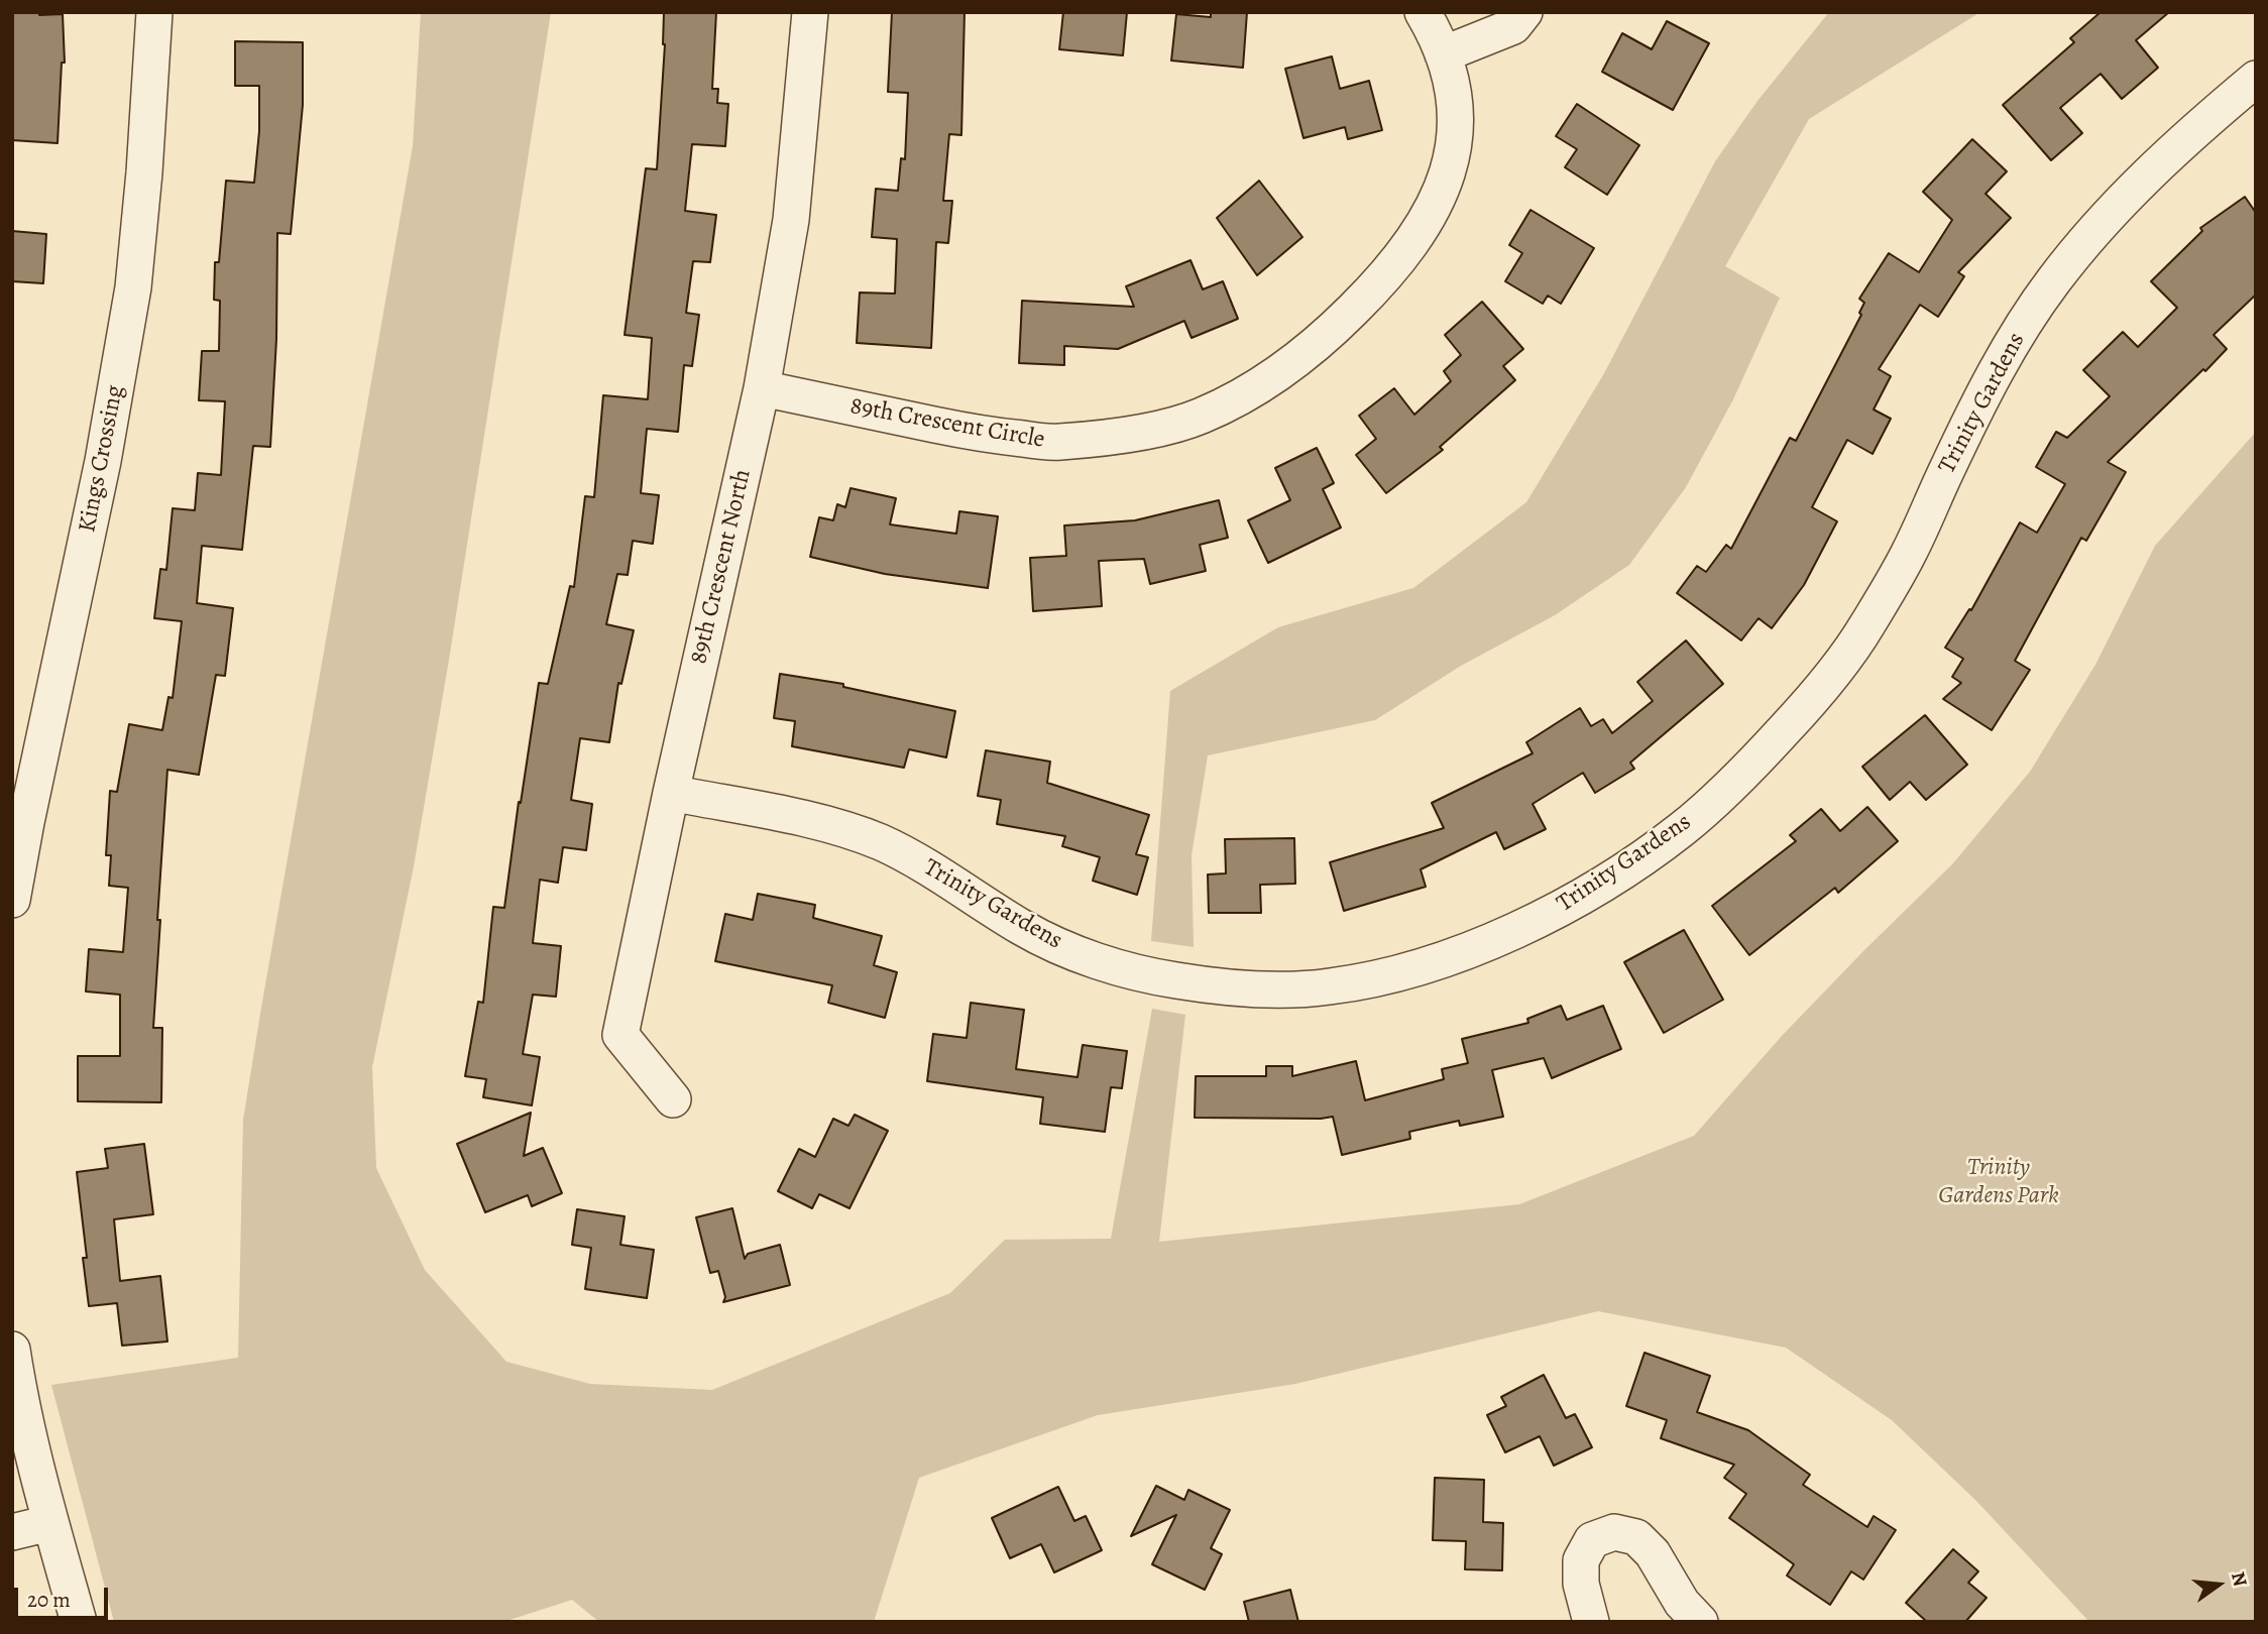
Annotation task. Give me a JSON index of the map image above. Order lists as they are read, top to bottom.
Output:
{
  "streets": {
    "street": [
      "Trinity Gardens",
      "89th Crescent Circle",
      "Kings Crossing",
      "89th Crescent North"
    ]
  },
  "crossings": [
    ["Trinity Gardens", "89th Crescent North"],
    ["89th Crescent Circle", "89th Crescent North"]
  ],
  "parks": ["Trinity Gardens Park"],
  "scale_bar": "20 m",
  "north": "right"
}
